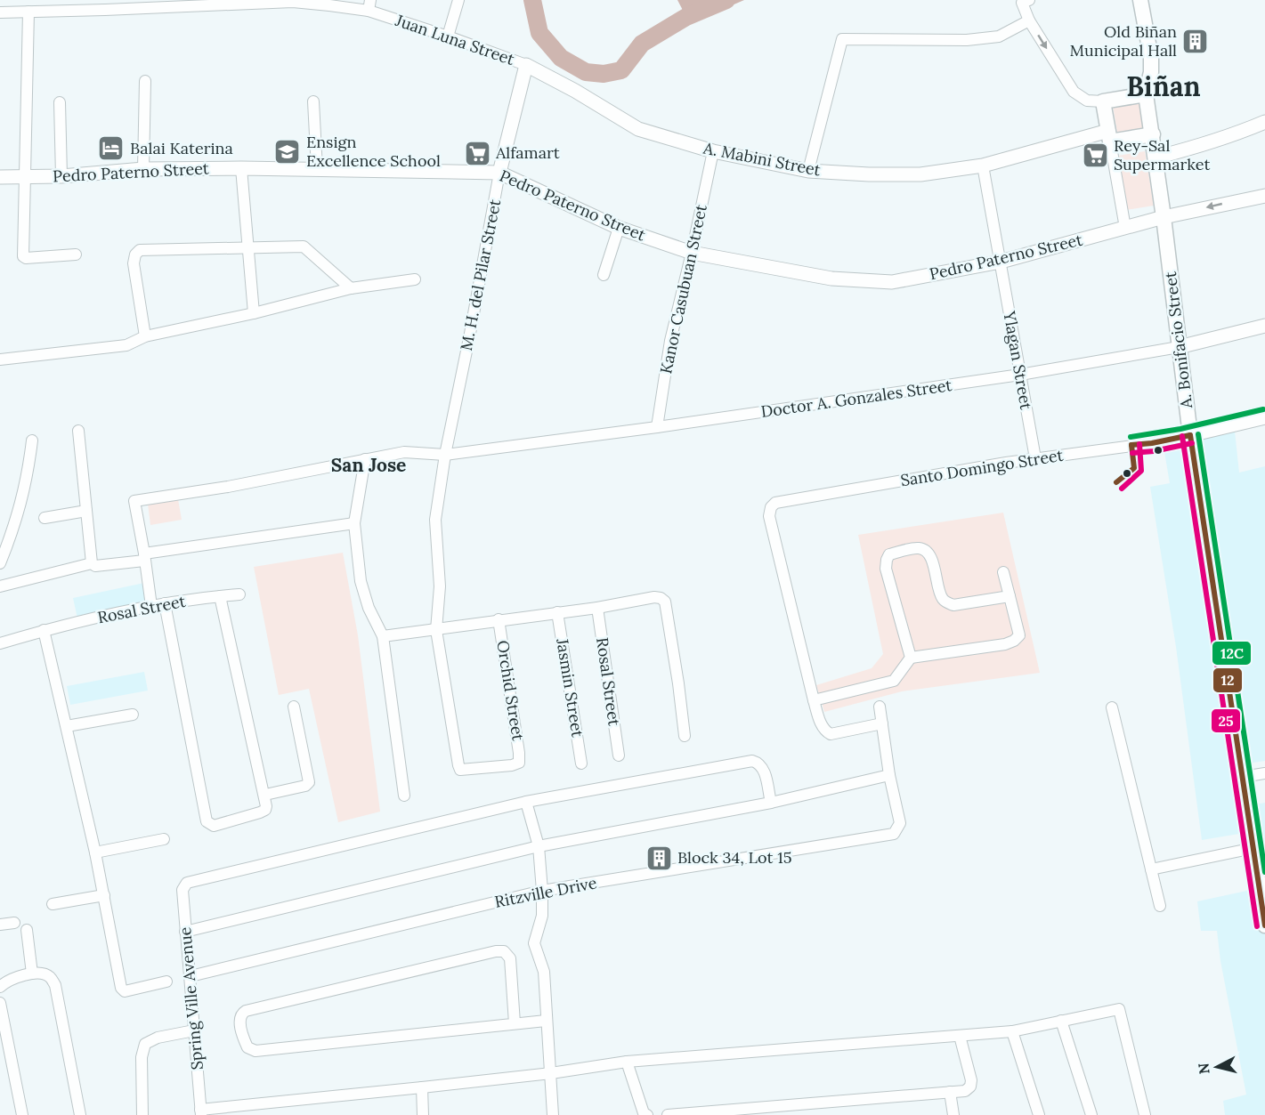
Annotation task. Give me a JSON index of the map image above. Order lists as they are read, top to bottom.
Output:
{
  "streets": {
    "main road": ["A. Bonifacio Street"],
    "street": [
      "Juan Luna Street",
      "A. Mabini Street",
      "Pedro Paterno Street",
      "M. H. del Pilar Street",
      "Kanor Casubuan Street",
      "Ylagan Street",
      "Doctor A. Gonzales Street",
      "Santo Domingo Street",
      "Rosal Street",
      "Jasmin Street",
      "Orchid Street",
      "Ritzville Drive",
      "Spring Ville Avenue"
    ]
  },
  "crossings": [
    ["Juan Luna Street", "A. Mabini Street"],
    ["Juan Luna Street", "M. H. del Pilar Street"],
    ["A. Mabini Street", "M. H. del Pilar Street"],
    ["A. Mabini Street", "Kanor Casubuan Street"],
    ["A. Mabini Street", "Ylagan Street"],
    ["Pedro Paterno Street", "M. H. del Pilar Street"],
    ["Pedro Paterno Street", "Kanor Casubuan Street"],
    ["Pedro Paterno Street", "A. Bonifacio Street"],
    ["Pedro Paterno Street", "Ylagan Street"],
    ["M. H. del Pilar Street", "Doctor A. Gonzales Street"],
    ["M. H. del Pilar Street", "Orchid Street"],
    ["Kanor Casubuan Street", "Doctor A. Gonzales Street"],
    ["A. Bonifacio Street", "Doctor A. Gonzales Street"],
    ["A. Bonifacio Street", "Santo Domingo Street"],
    ["Ylagan Street", "Doctor A. Gonzales Street"],
    ["Ylagan Street", "Santo Domingo Street"],
    ["Ritzville Drive", "Spring Ville Avenue"]
  ],
  "districts": ["Biñan", "San Jose"],
  "places": {
    "building": ["Old Biñan Municipal Hall", "Block 34, Lot 15"],
    "hotel": ["Balai Katerina"],
    "school or university": ["Ensign Excellence School"],
    "supermarket": ["Alfamart", "Rey-Sal Supermarket"]
  },
  "lines": ["transit line 12C", "transit line 12", "transit line 25"],
  "north": "left"
}
